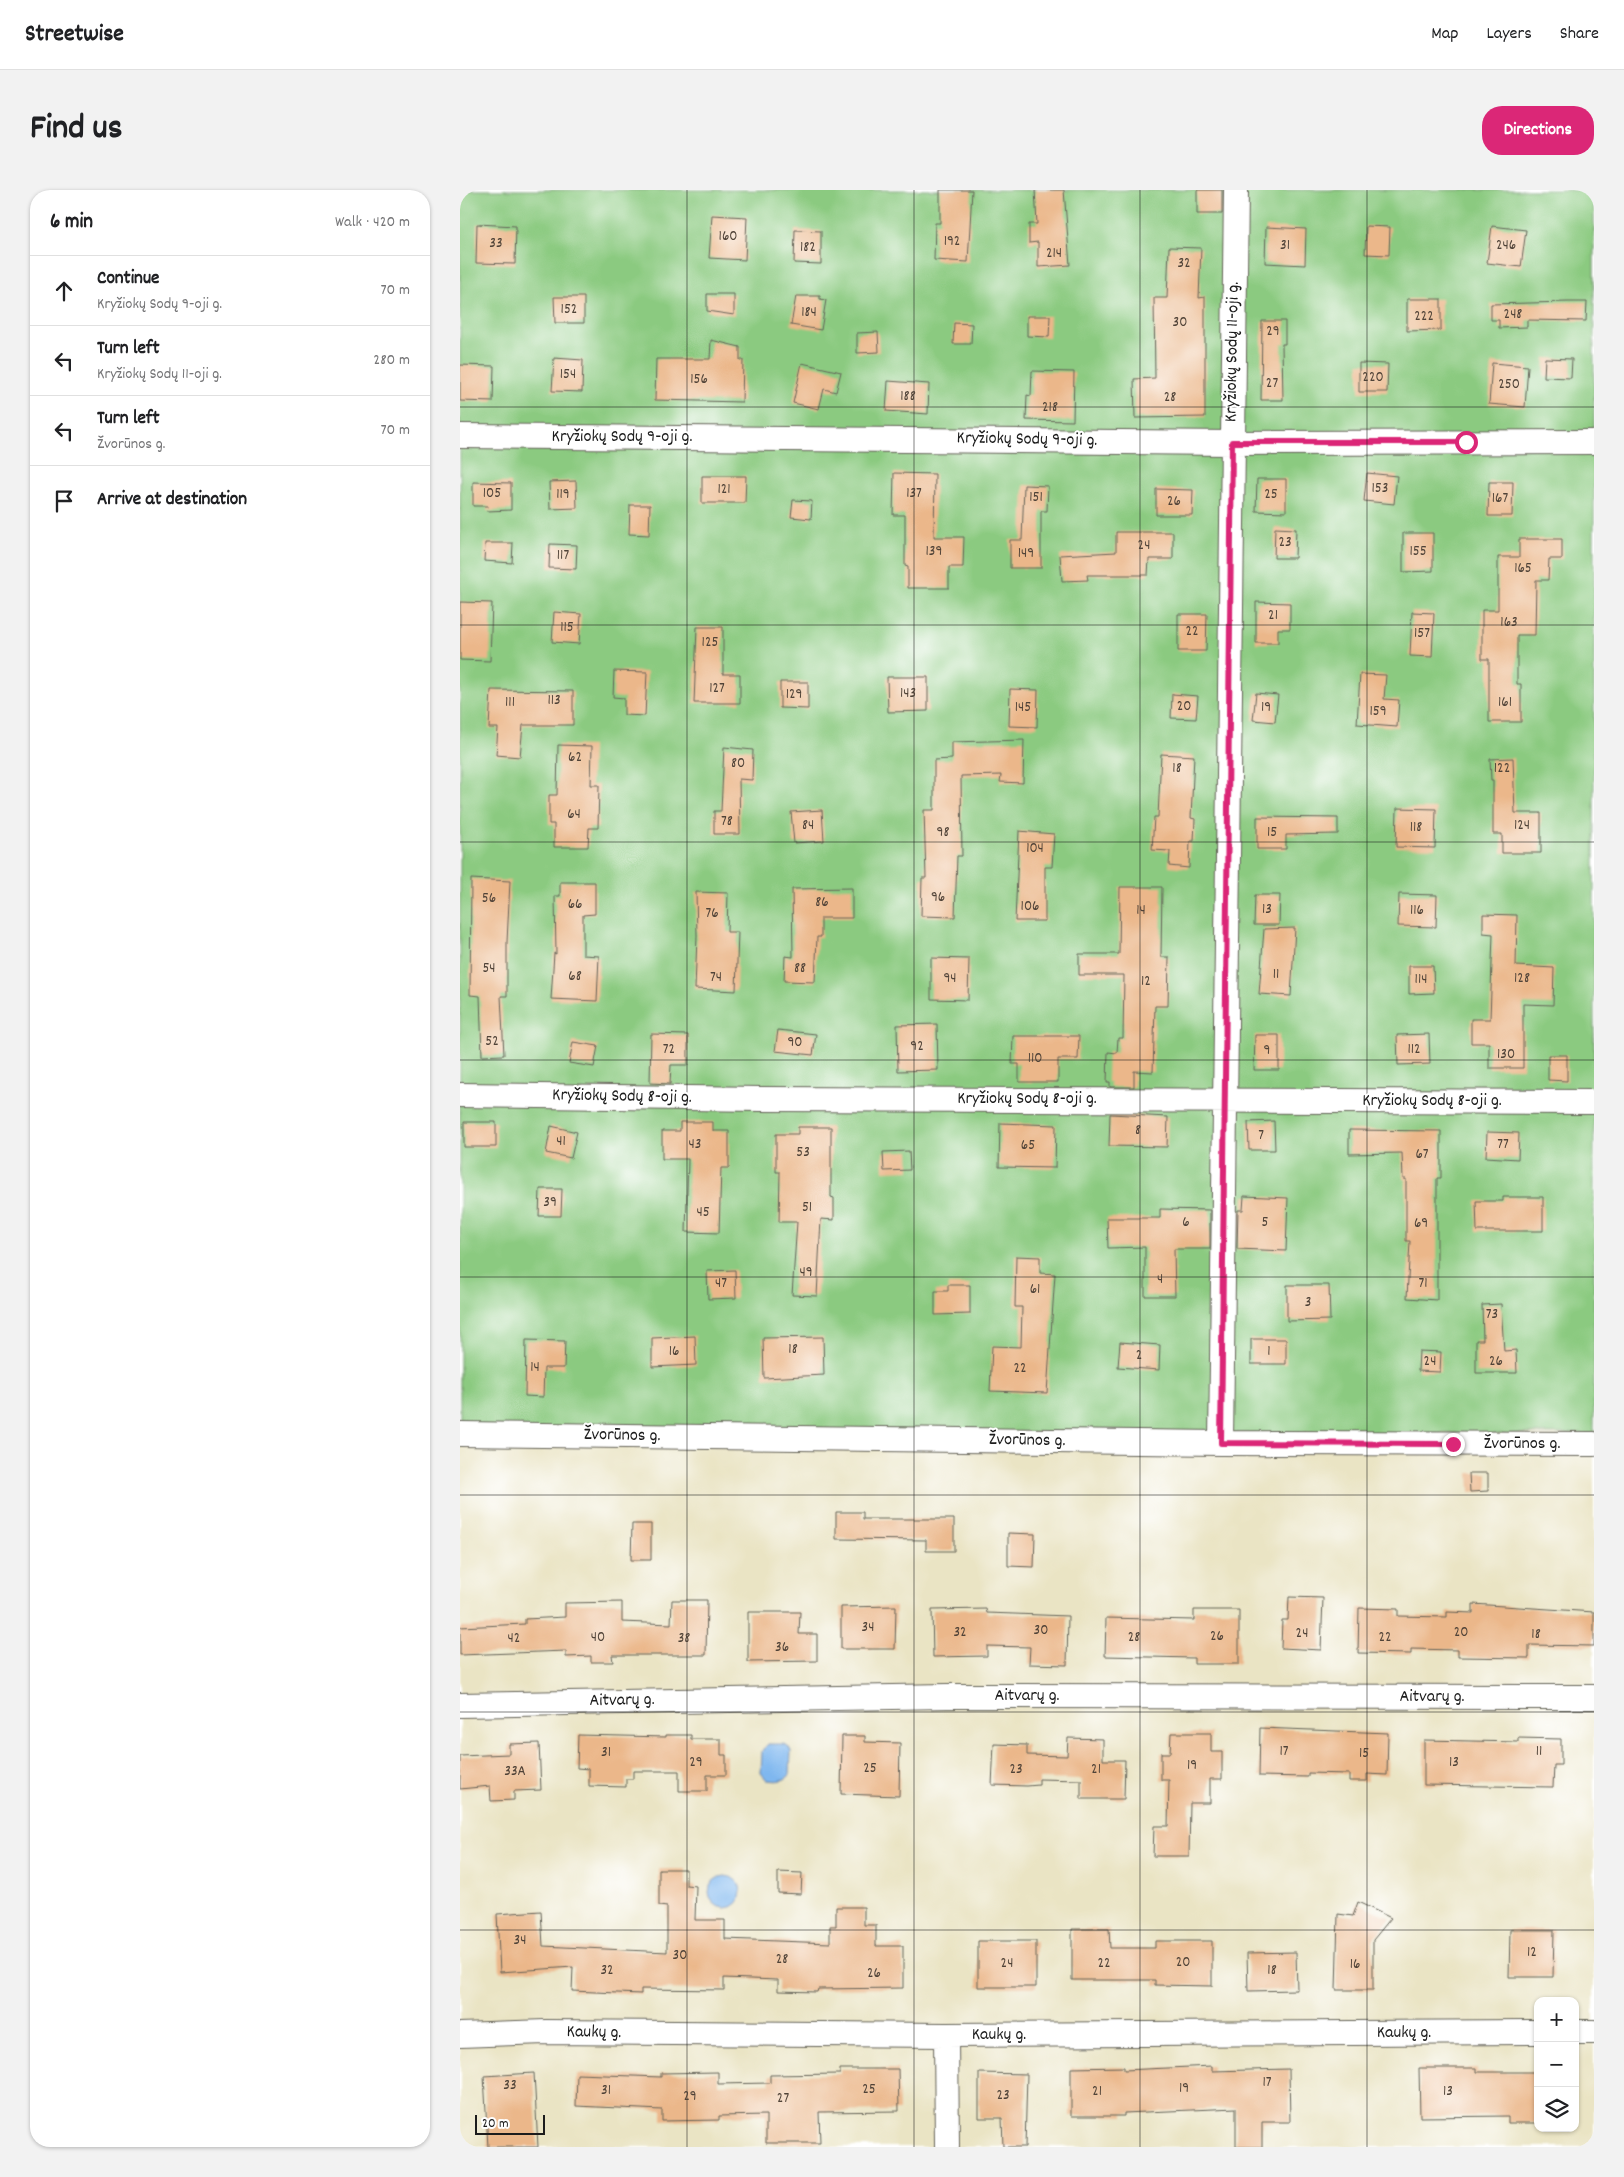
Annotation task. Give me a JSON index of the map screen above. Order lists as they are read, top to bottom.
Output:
{
  "streets": {
    "street": [
      "Kryžiokų Sodų 11-oji g.",
      "Kryžiokų Sodų 9-oji g.",
      "Kryžiokų Sodų 8-oji g.",
      "Žvorūnos g.",
      "Aitvarų g.",
      "Kaukų g."
    ]
  },
  "crossings": [
    ["Kryžiokų Sodų 11-oji g.", "Kryžiokų Sodų 9-oji g."],
    ["Kryžiokų Sodų 11-oji g.", "Kryžiokų Sodų 8-oji g."],
    ["Kryžiokų Sodų 11-oji g.", "Žvorūnos g."]
  ],
  "house_numbers": [
    "160",
    "192",
    "33",
    "31",
    "246",
    "182",
    "214",
    "32",
    "152",
    "184",
    "248",
    "222",
    "30",
    "29",
    "154",
    "220",
    "156",
    "27",
    "250",
    "188",
    "28",
    "218",
    "153",
    "121",
    "105",
    "137",
    "119",
    "25",
    "151",
    "167",
    "26",
    "23",
    "24",
    "139",
    "155",
    "149",
    "117",
    "165",
    "21",
    "163",
    "115",
    "22",
    "157",
    "125",
    "127",
    "143",
    "129",
    "113",
    "111",
    "161",
    "20",
    "145",
    "19",
    "159",
    "62",
    "80",
    "18",
    "122",
    "64",
    "78",
    "84",
    "124",
    "118",
    "98",
    "15",
    "104",
    "96",
    "56",
    "86",
    "66",
    "106",
    "13",
    "14",
    "116",
    "76",
    "54",
    "88",
    "11",
    "68",
    "74",
    "94",
    "128",
    "114",
    "12",
    "52",
    "90",
    "92",
    "72",
    "112",
    "9",
    "130",
    "110",
    "8",
    "7",
    "41",
    "43",
    "77",
    "65",
    "53",
    "67",
    "39",
    "51",
    "45",
    "6",
    "5",
    "69",
    "49",
    "4",
    "47",
    "71",
    "61",
    "3",
    "73",
    "18",
    "16",
    "1",
    "2",
    "24",
    "26",
    "14",
    "22",
    "34",
    "30",
    "32",
    "20",
    "24",
    "18",
    "26",
    "40",
    "28",
    "22",
    "42",
    "38",
    "36",
    "17",
    "11",
    "31",
    "15",
    "29",
    "13",
    "19",
    "25",
    "23",
    "21",
    "33A",
    "34",
    "12",
    "30",
    "28",
    "20",
    "24",
    "22",
    "16",
    "32",
    "18",
    "26",
    "17",
    "33",
    "19",
    "25",
    "31",
    "21",
    "13",
    "23",
    "29",
    "27"
  ],
  "scale_bar": "20 m",
  "page": {
    "header": "Streetwise",
    "nav": ["Map", "Layers", "Share"],
    "title": "Find us",
    "buttons": "Directions",
    "heading": ["6 min", "Walk · 420 m"],
    "list": [
      ["Continue", "Kryžiokų Sodų 9-oji g.", "70 m"],
      ["Turn left", "Kryžiokų Sodų 11-oji g.", "280 m"],
      ["Turn left", "Žvorūnos g.", "70 m"],
      "Arrive at destination"
    ],
    "map_buttons": ["+", "−"],
    "scale": "20 m"
  }
}
